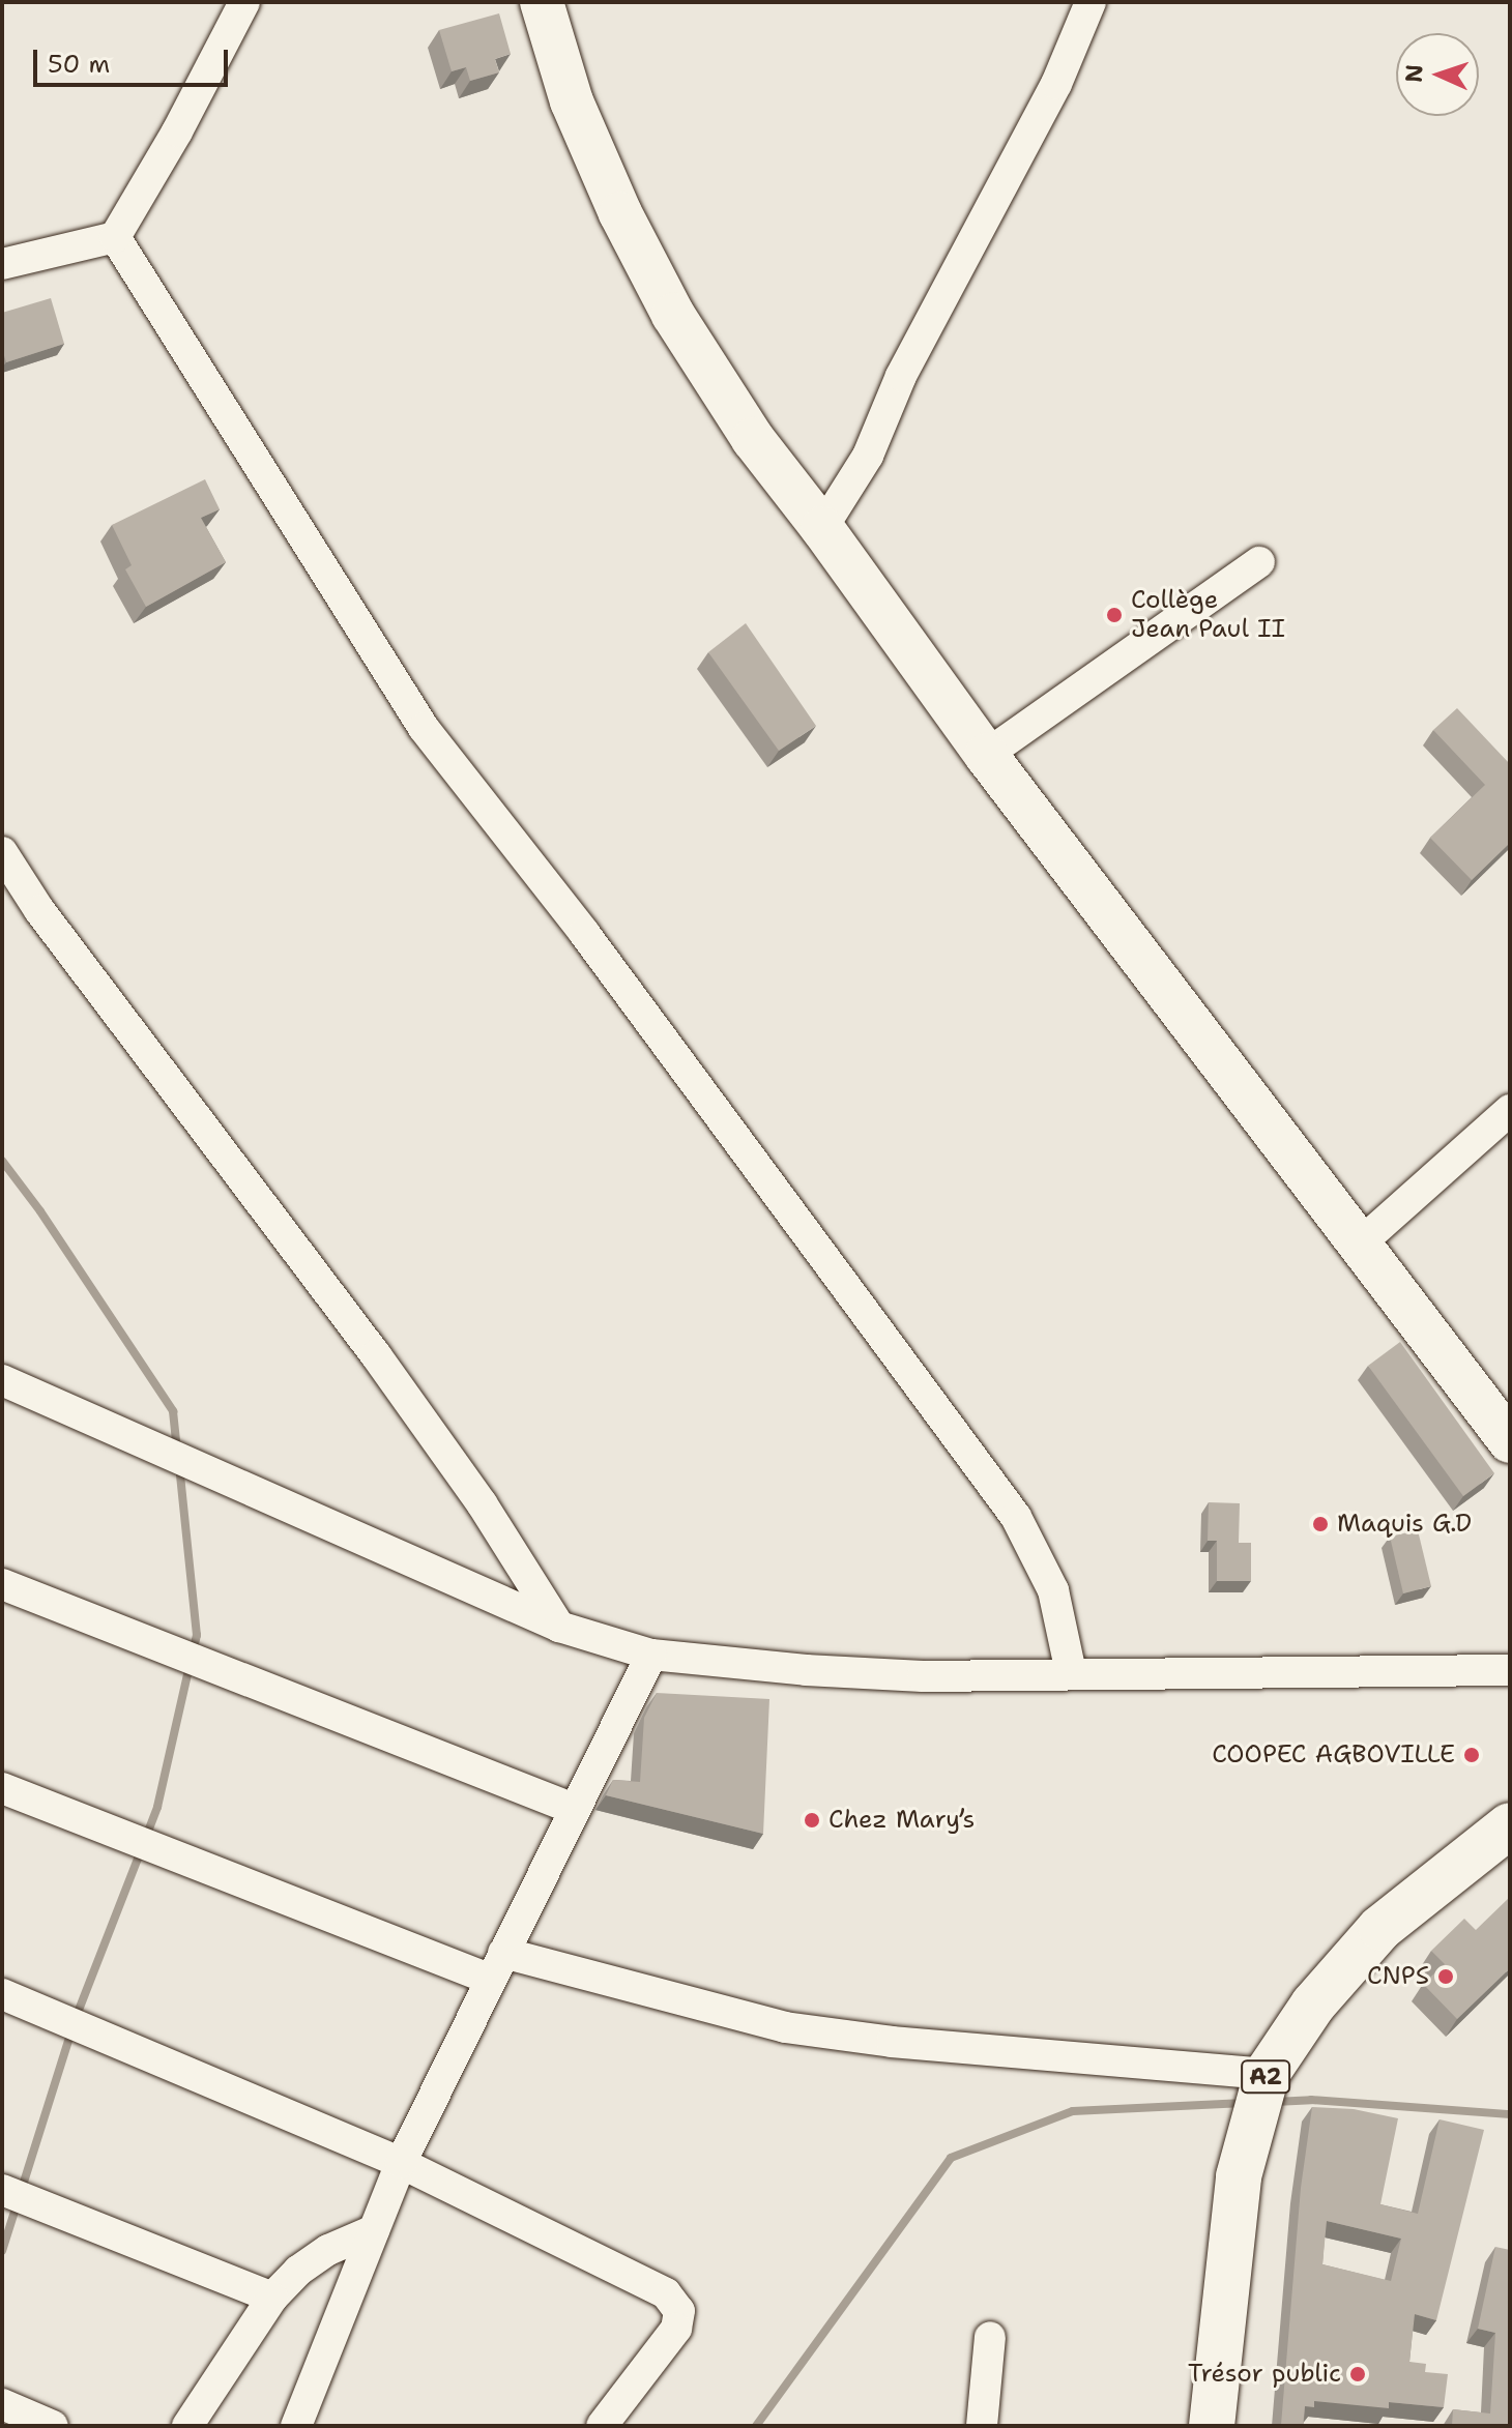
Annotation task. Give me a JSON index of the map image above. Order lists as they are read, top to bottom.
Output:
{
  "streets": {
    "main road": ["A2"]
  },
  "places": [
    "Collège Jean Paul II",
    "Maquis G.D",
    "COOPEC AGBOVILLE",
    "Chez Mary’s",
    "CNPS",
    "Trésor public"
  ],
  "scale_bar": "50 m",
  "north": "left"
}
